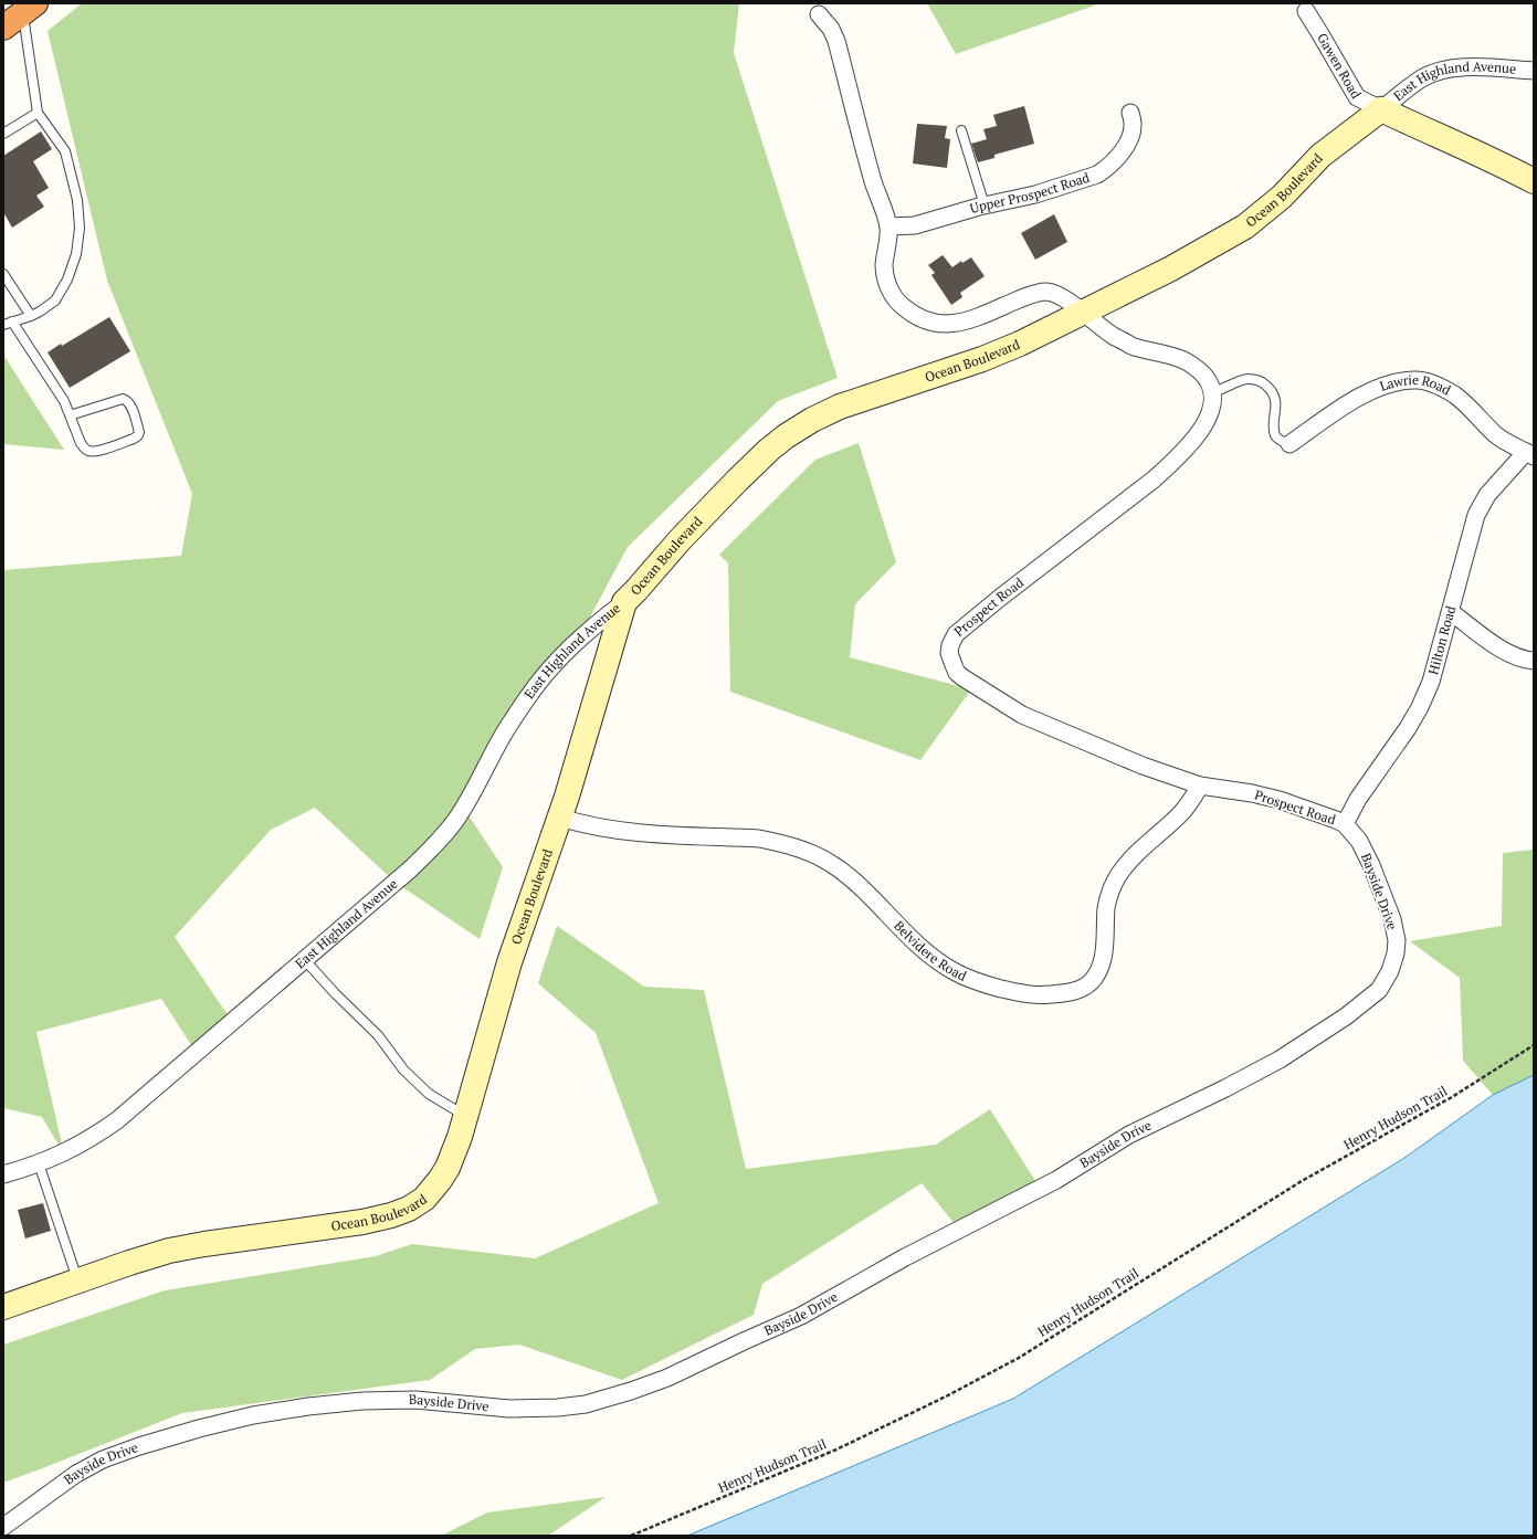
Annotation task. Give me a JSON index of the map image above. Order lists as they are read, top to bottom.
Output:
{
  "streets": {
    "street": [
      "Gawen Road",
      "East Highland Avenue",
      "Ocean Boulevard",
      "Upper Prospect Road",
      "Lawrie Road",
      "Prospect Road",
      "Hilton Road",
      "Bayside Drive",
      "Belvidere Road"
    ],
    "path": ["Henry Hudson Trail"]
  },
  "crossings": [
    ["Gawen Road", "East Highland Avenue"],
    ["Gawen Road", "Ocean Boulevard"],
    ["East Highland Avenue", "Ocean Boulevard"],
    ["Ocean Boulevard", "Belvidere Road"],
    ["Lawrie Road", "Hilton Road"],
    ["Prospect Road", "Hilton Road"],
    ["Prospect Road", "Bayside Drive"],
    ["Prospect Road", "Belvidere Road"],
    ["Hilton Road", "Bayside Drive"]
  ]
}
